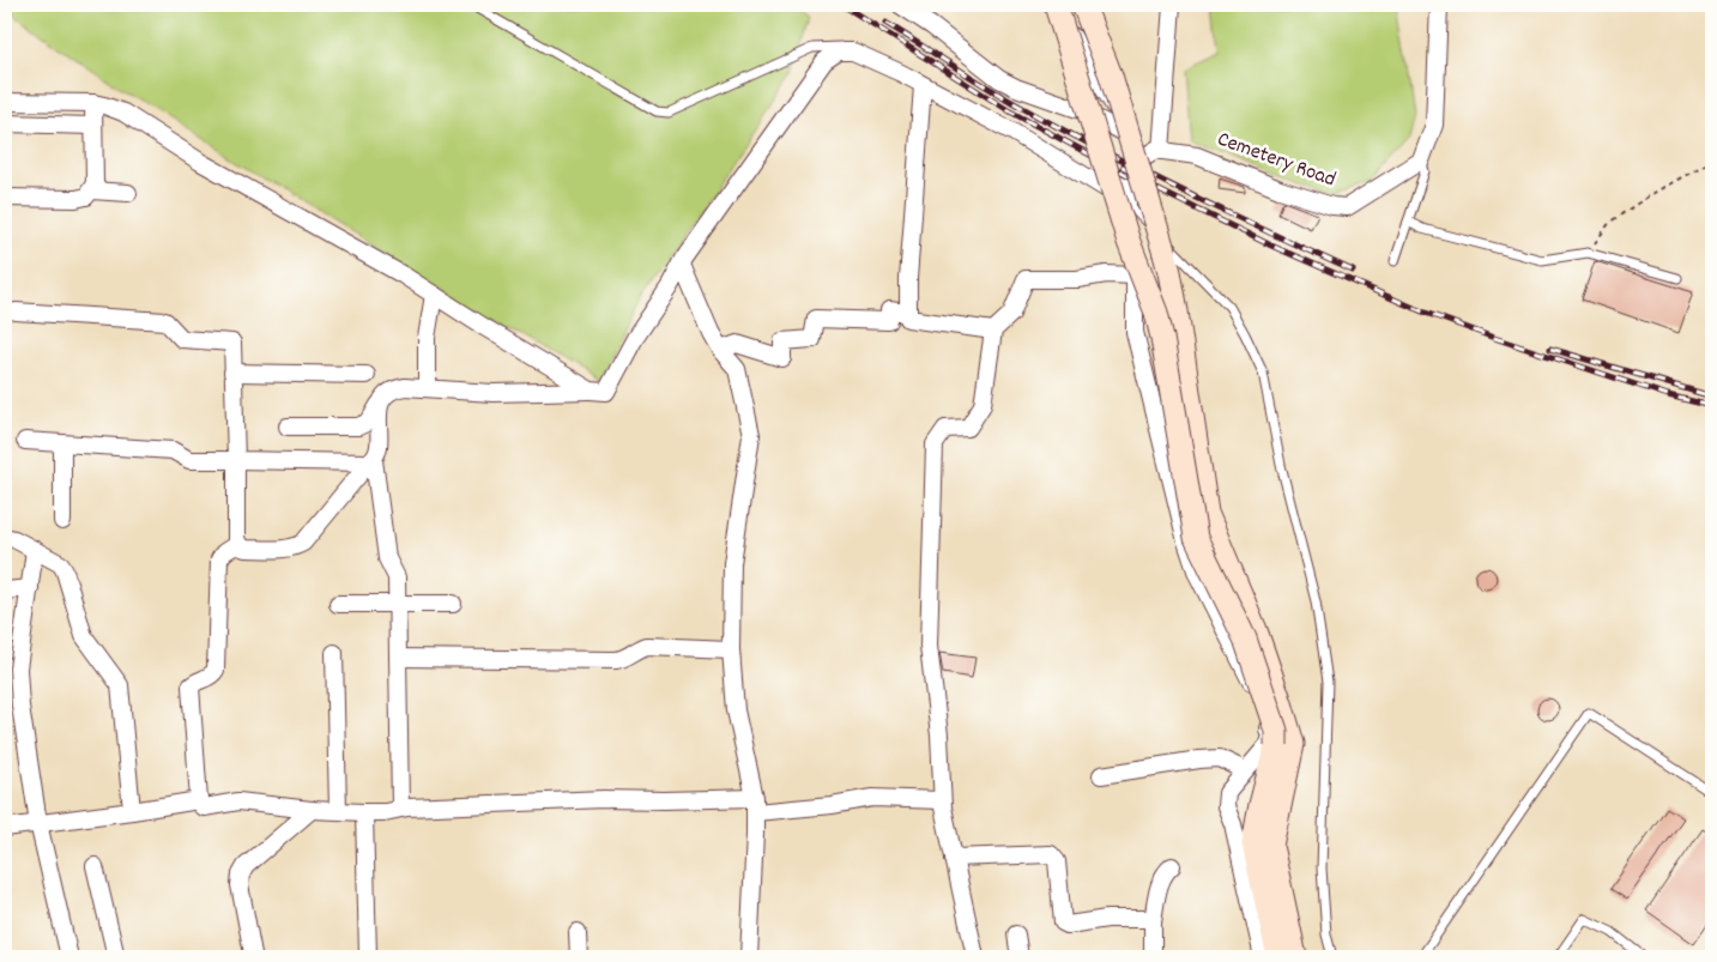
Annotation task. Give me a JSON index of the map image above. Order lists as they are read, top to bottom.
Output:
{
  "streets": {
    "street": ["Cemetery Road"]
  }
}
